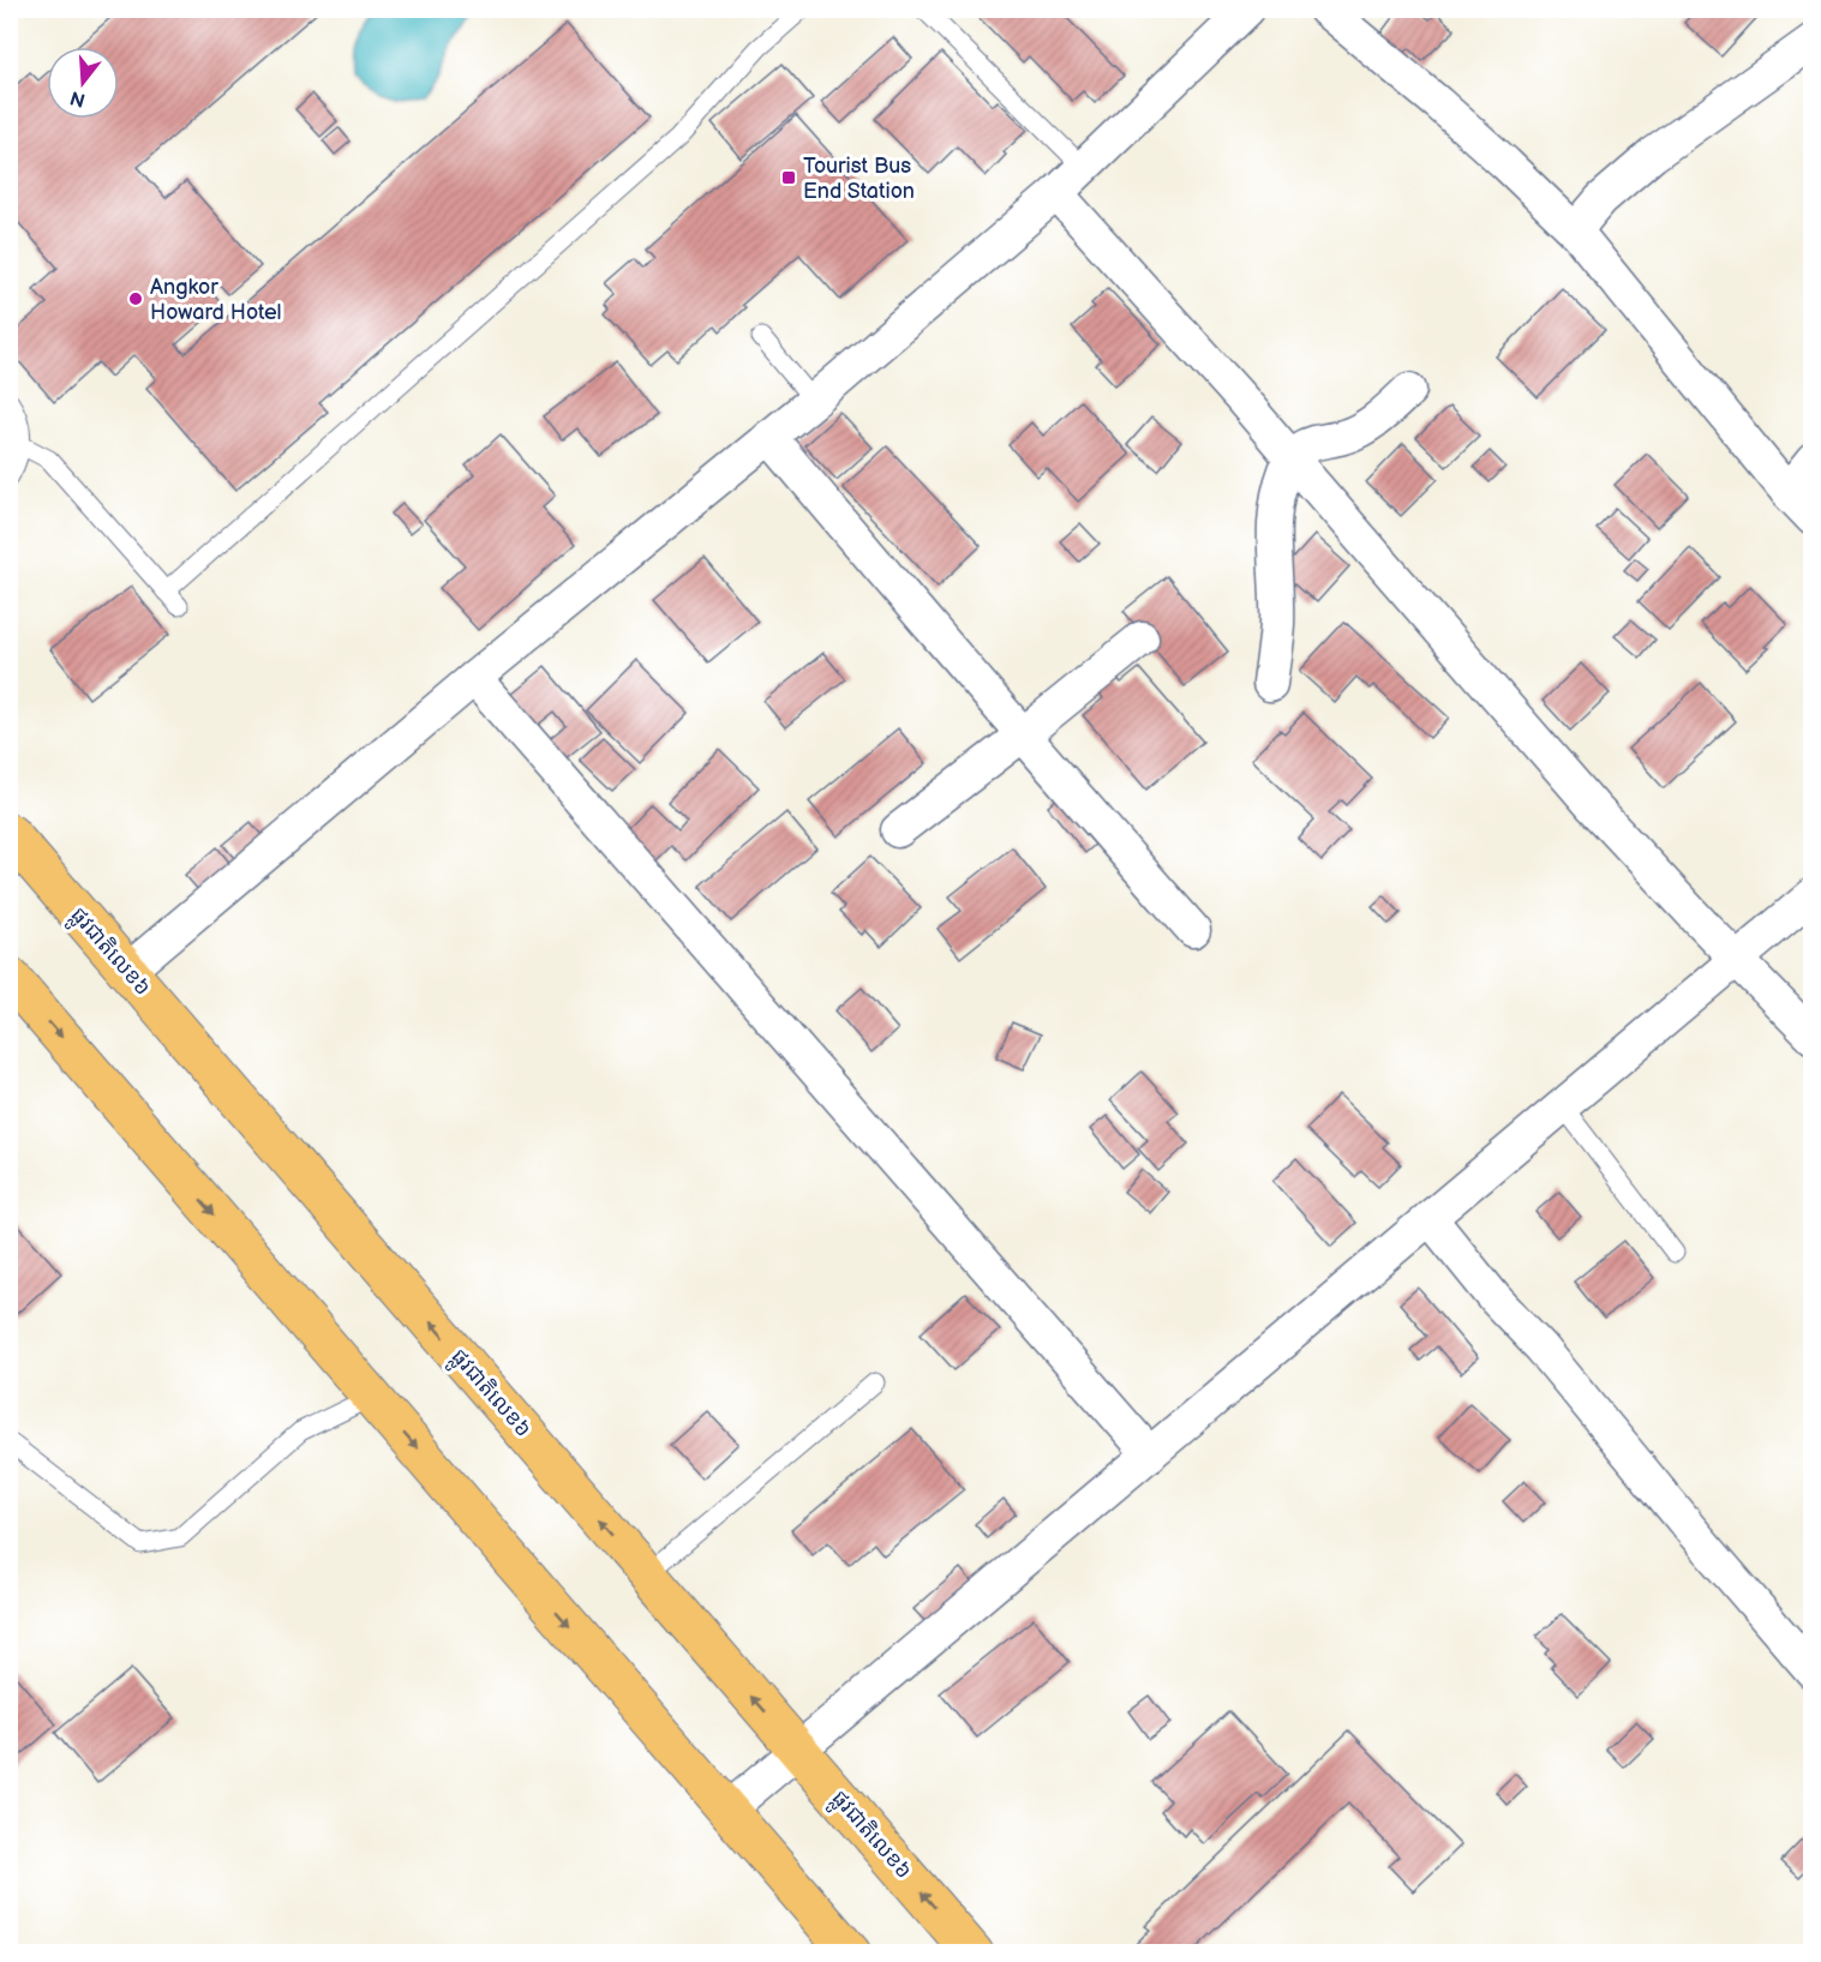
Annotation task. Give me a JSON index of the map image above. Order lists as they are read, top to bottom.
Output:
{
  "streets": {
    "highway": ["ផ្លូវជាតិលេខ៦"]
  },
  "places": {
    "transit": ["Tourist Bus End Station"],
    "other": ["Angkor Howard Hotel"]
  },
  "north": "bottom"
}
